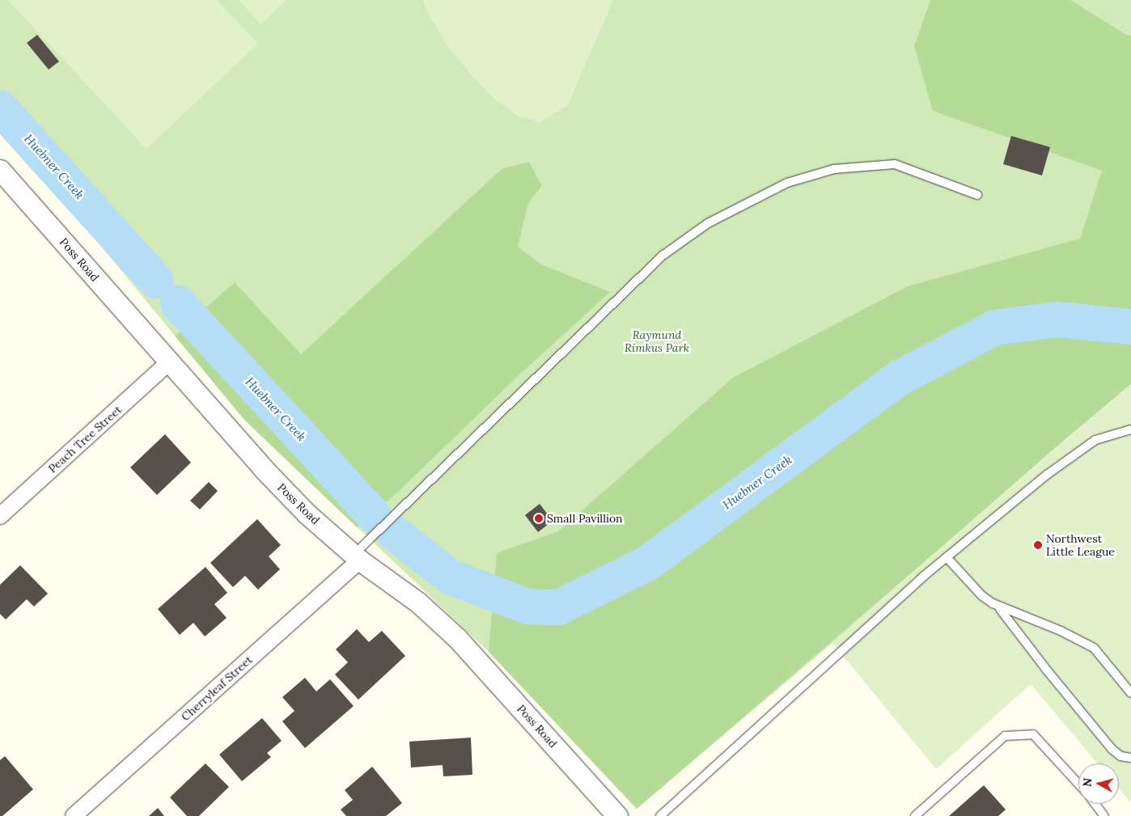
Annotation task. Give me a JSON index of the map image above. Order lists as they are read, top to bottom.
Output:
{
  "streets": {
    "street": ["Poss Road", "Peach Tree Street", "Cherryleaf Street"]
  },
  "crossings": [
    ["Poss Road", "Peach Tree Street"],
    ["Poss Road", "Cherryleaf Street"]
  ],
  "water": ["Huebner Creek"],
  "parks": ["Raymund Rimkus Park"],
  "places": ["Small Pavillion", "Northwest Little League"],
  "north": "left"
}
